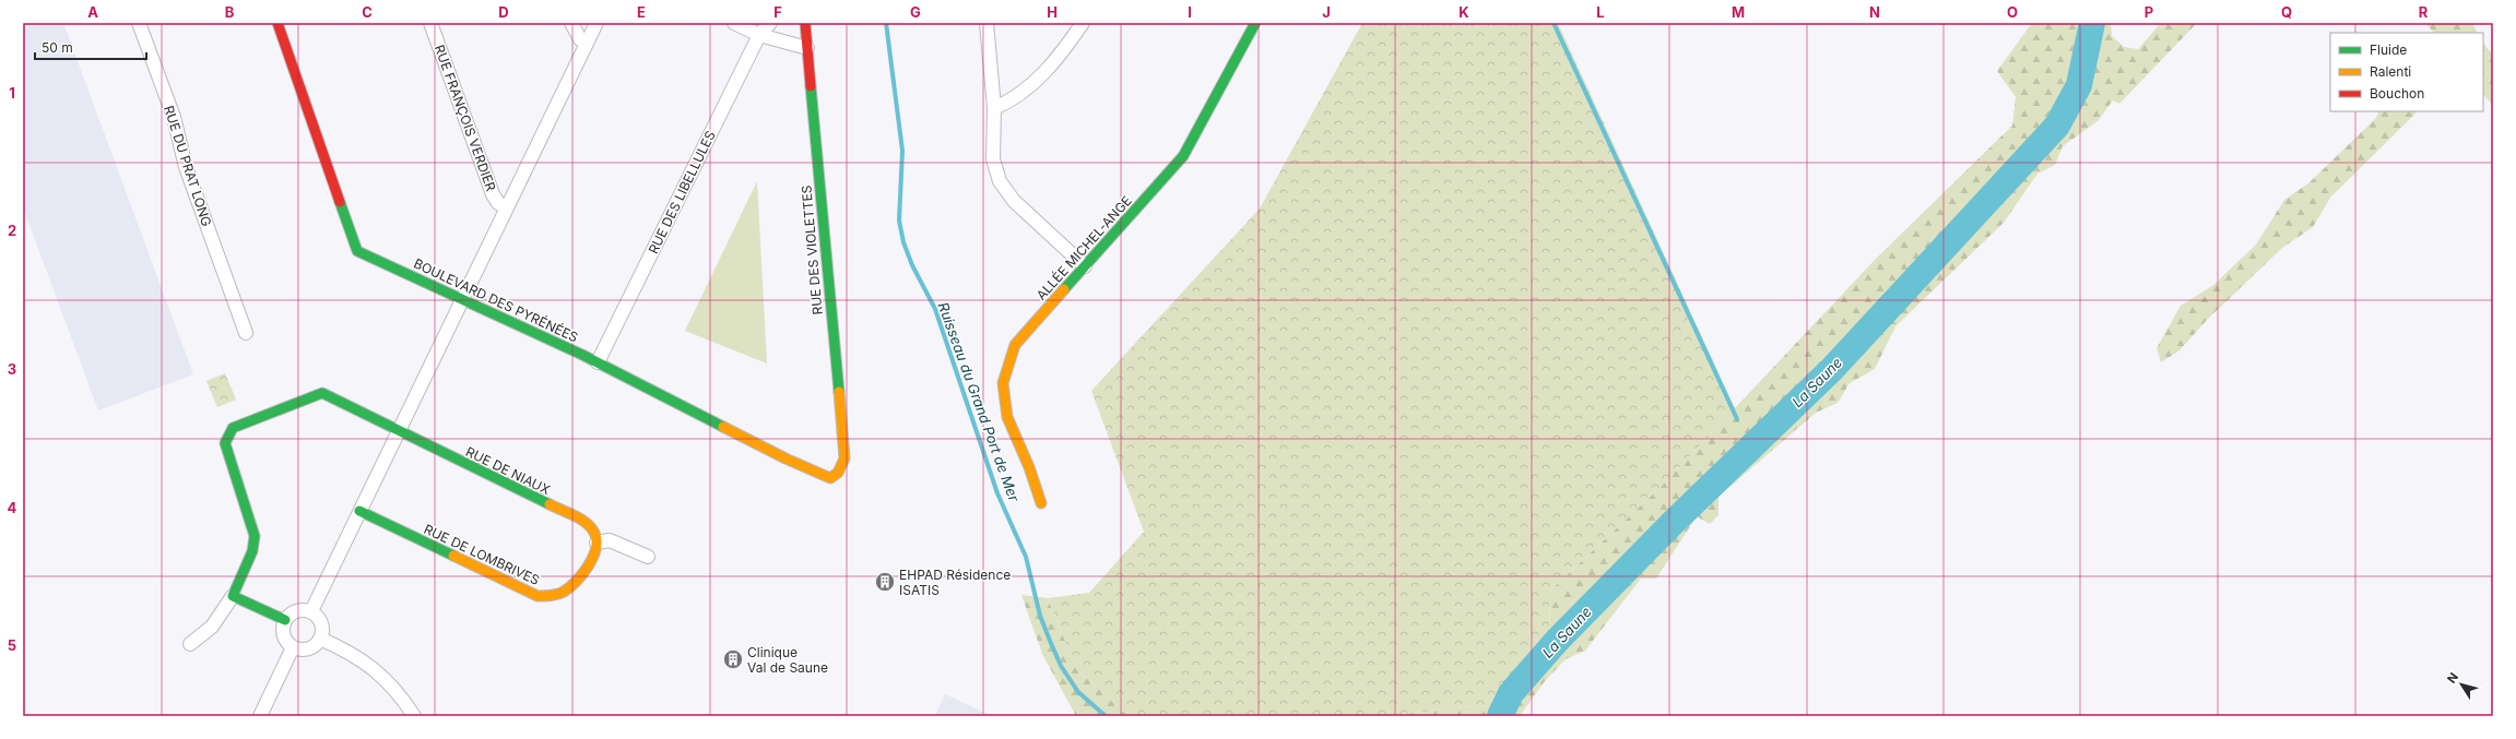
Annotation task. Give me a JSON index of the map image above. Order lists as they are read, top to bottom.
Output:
{
  "streets": {
    "street": [
      "RUE FRANÇOIS VERDIER",
      "RUE DU PRAT LONG",
      "RUE DES LIBELLULES",
      "ALLÉE MICHEL-ANGE",
      "RUE DES VIOLETTES",
      "BOULEVARD DES PYRÉNÉES",
      "RUE DE NIAUX",
      "RUE DE LOMBRIVES"
    ]
  },
  "crossings": [
    ["RUE DES LIBELLULES", "BOULEVARD DES PYRÉNÉES"],
    ["RUE DES VIOLETTES", "BOULEVARD DES PYRÉNÉES"],
    ["RUE DE NIAUX", "RUE DE LOMBRIVES"]
  ],
  "water": ["La Saune", "Ruisseau du Grand Port de Mer"],
  "places": {
    "building": ["EHPAD Résidence ISATIS", "Clinique Val de Saune"]
  },
  "legend": ["Fluide", "Ralenti", "Bouchon"],
  "scale_bar": "50 m",
  "north": "top left",
  "grid": {
    "columns": [
      "A",
      "B",
      "C",
      "D",
      "E",
      "F",
      "G",
      "H",
      "I",
      "J",
      "K",
      "L",
      "M",
      "N",
      "O",
      "P",
      "Q",
      "R"
    ],
    "rows": [
      "1",
      "2",
      "3",
      "4",
      "5"
    ]
  }
}
